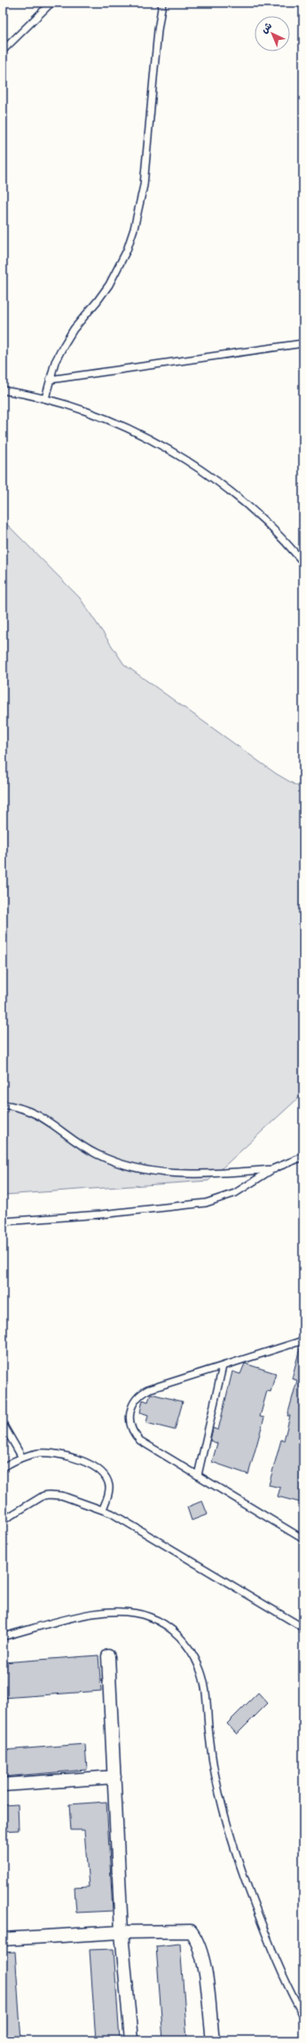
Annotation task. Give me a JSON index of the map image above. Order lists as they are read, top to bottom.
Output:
{
  "north": "top left"
}
